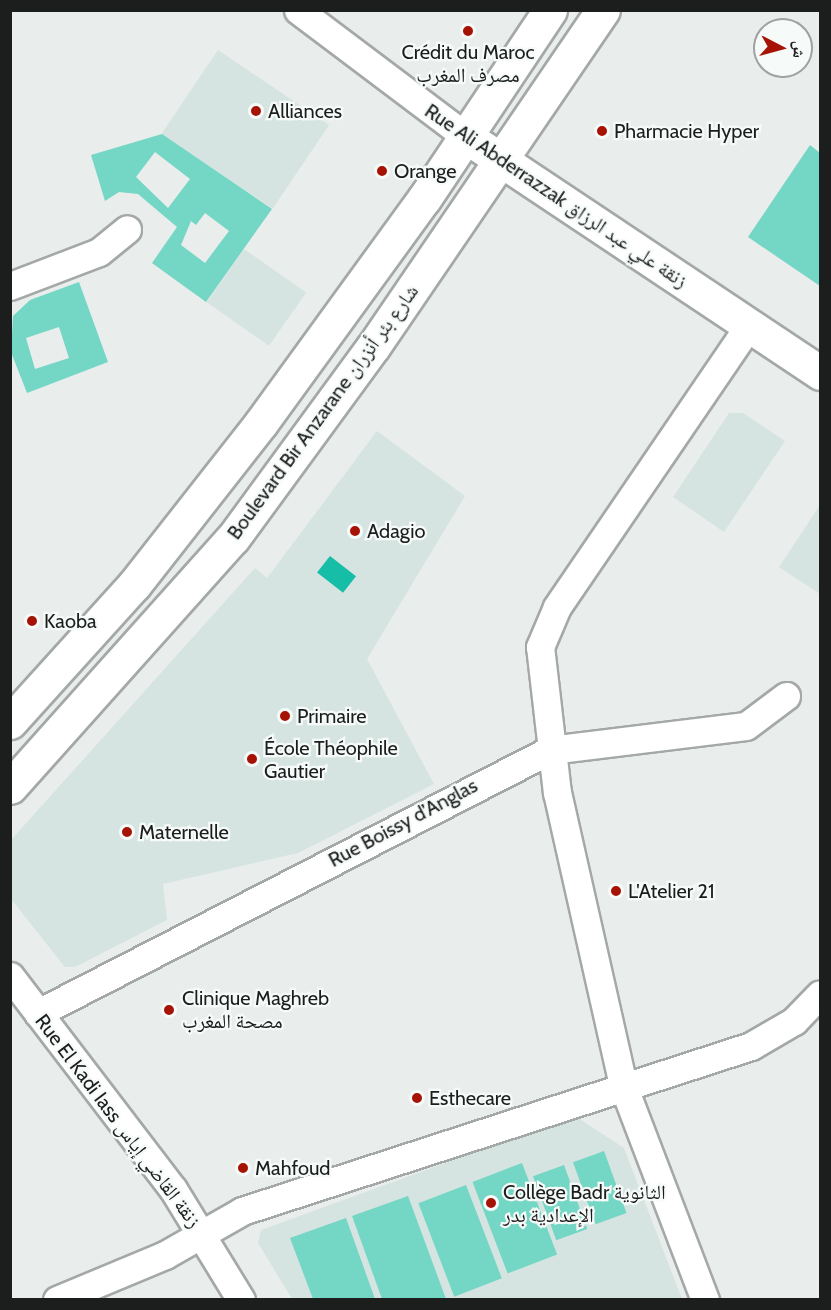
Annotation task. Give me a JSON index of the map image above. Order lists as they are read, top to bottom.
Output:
{
  "streets": {
    "main road": ["Rue Ali Abderrazzak زنقة علي عبد الرزاق", "Boulevard Bir Anzarane شارع بئر أنزران"],
    "street": ["Rue Boissy d’Anglas", "Rue El Kadi Iass زنقة القاضي إياس"]
  },
  "crossings": [
    ["Rue Ali Abderrazzak زنقة علي عبد الرزاق", "Boulevard Bir Anzarane شارع بئر أنزران"],
    ["Rue Boissy d’Anglas", "Rue El Kadi Iass زنقة القاضي إياس"]
  ],
  "places": [
    "Crédit du Maroc مصرف المغرب",
    "Alliances",
    "Pharmacie Hyper",
    "Orange",
    "Adagio",
    "Kaoba",
    "Primaire",
    "École Théophile Gautier",
    "Maternelle",
    "L'Atelier 21",
    "Clinique Maghreb مصحة المغرب",
    "Esthecare",
    "Mahfoud",
    "Collège Badr الثانوية الإعدادية بدر"
  ],
  "north": "right"
}
